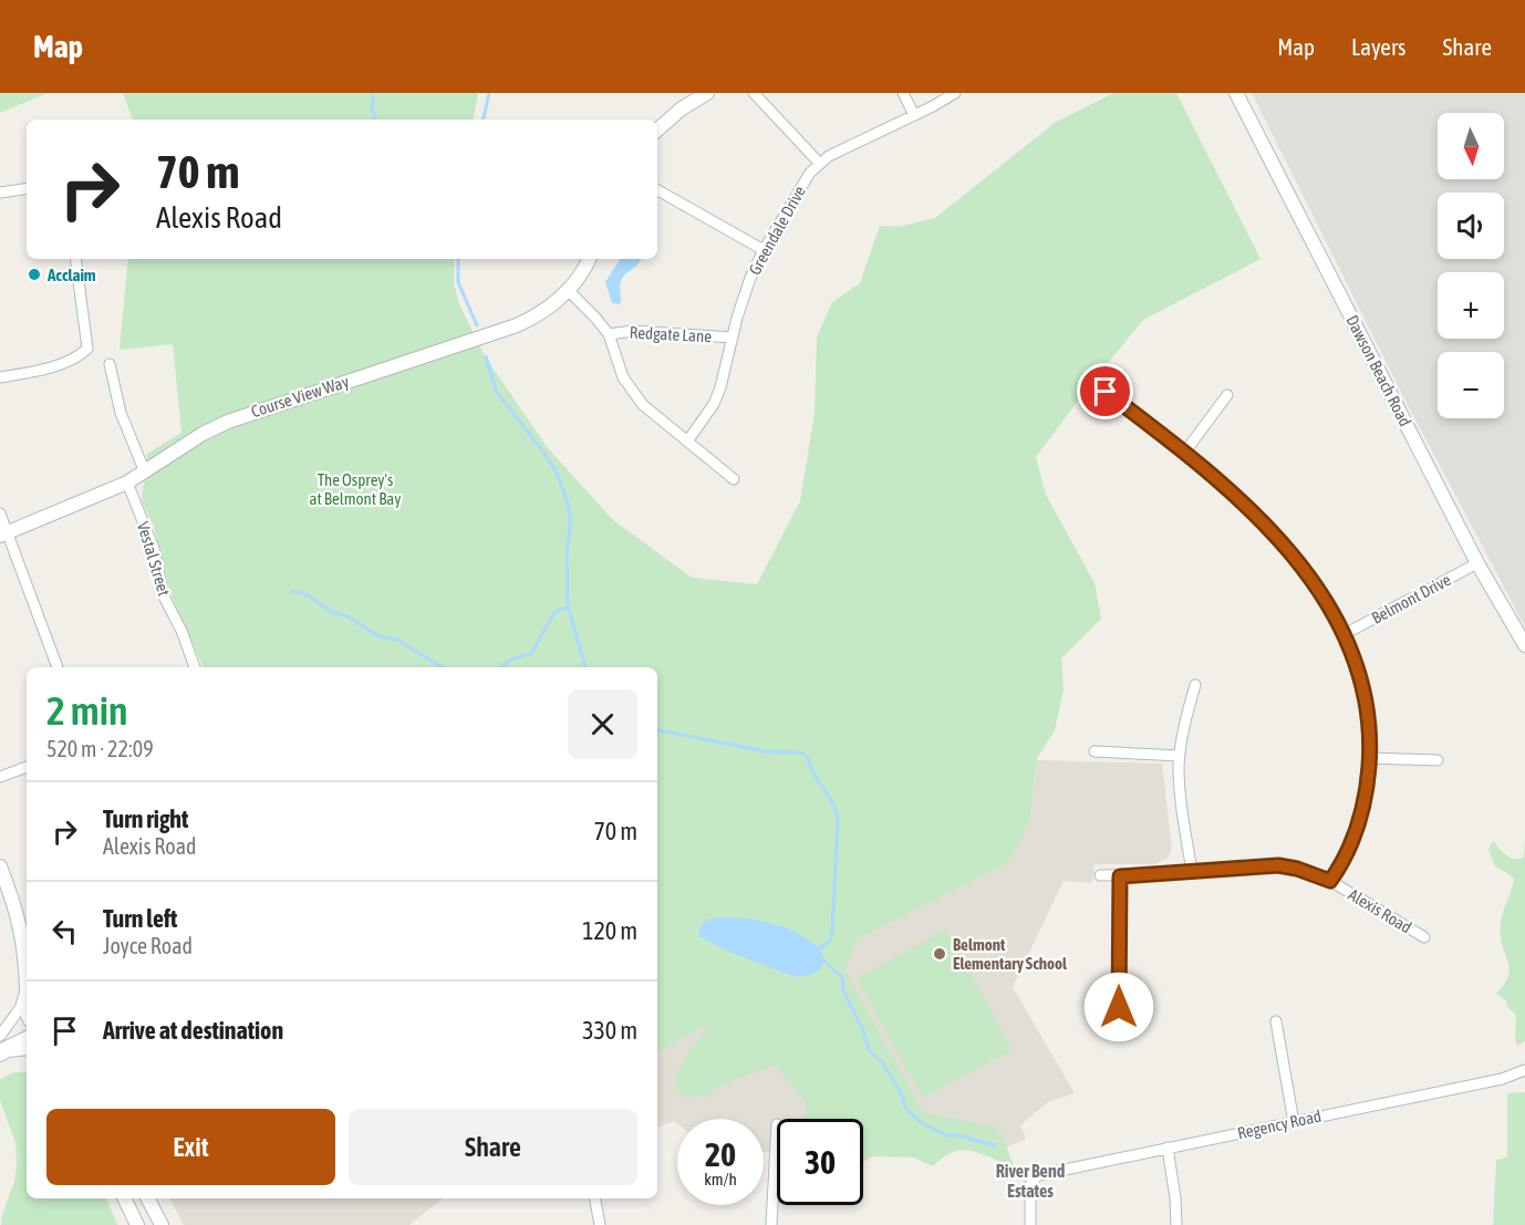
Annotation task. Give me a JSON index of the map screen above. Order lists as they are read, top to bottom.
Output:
{
  "streets": {
    "street": [
      "Greendale Drive",
      "Redgate Lane",
      "Dawson Beach Road",
      "Course View Way",
      "Vestal Street",
      "Belmont Drive",
      "Alexis Road",
      "Regency Road"
    ]
  },
  "crossings": [
    ["Greendale Drive", "Redgate Lane"],
    ["Dawson Beach Road", "Belmont Drive"],
    ["Course View Way", "Vestal Street"]
  ],
  "districts": ["River Bend Estates"],
  "parks": ["The Osprey's at Belmont Bay"],
  "places": ["Acclaim", "Belmont Elementary School"],
  "north": "bottom",
  "page": {
    "header": "Map",
    "nav": ["Map", "Layers", "Share"],
    "map_buttons": ["+", "−"],
    "turn": ["70 m", "Alexis Road"],
    "heading": ["2 min", "520 m · 22:09"],
    "list": [
      {
        "name": "Turn right",
        "note": "Alexis Road",
        "value": "70 m"
      },
      {
        "name": "Turn left",
        "note": "Joyce Road",
        "value": "120 m"
      },
      {
        "name": "Arrive at destination",
        "value": "330 m"
      }
    ],
    "buttons": ["Exit", "Share"],
    "speed": "20 km/h",
    "limit": "30"
  }
}
